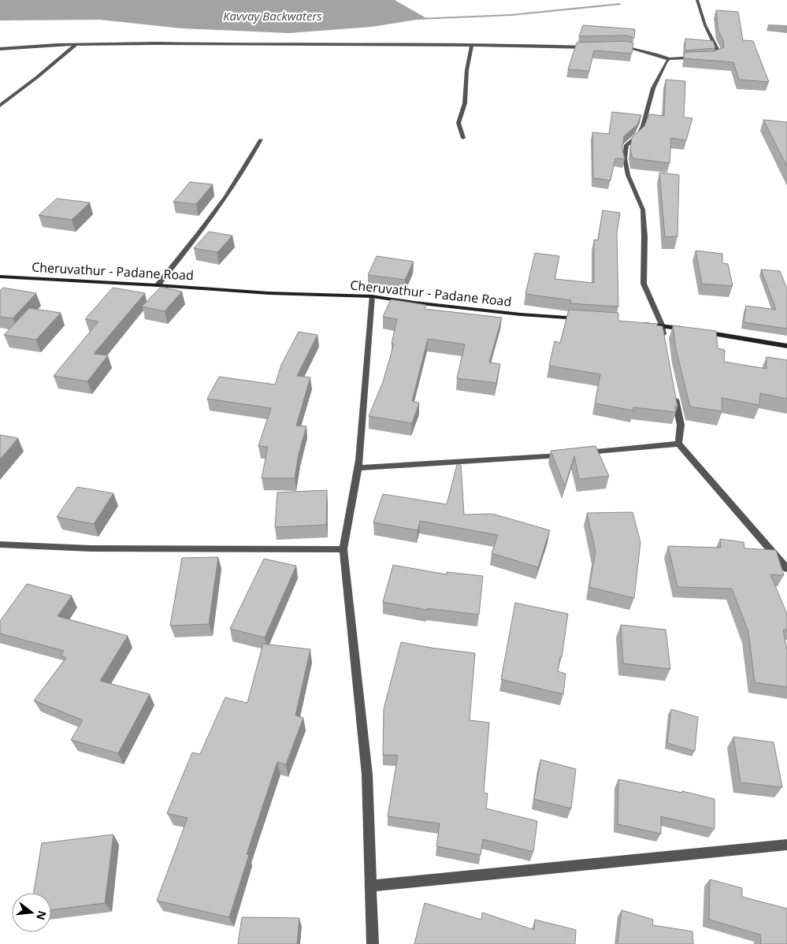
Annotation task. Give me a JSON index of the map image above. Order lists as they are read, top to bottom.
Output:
{
  "streets": {
    "main road": ["Cheruvathur - Padane Road"]
  },
  "water": ["Kavvay Backwaters"],
  "north": "right"
}
